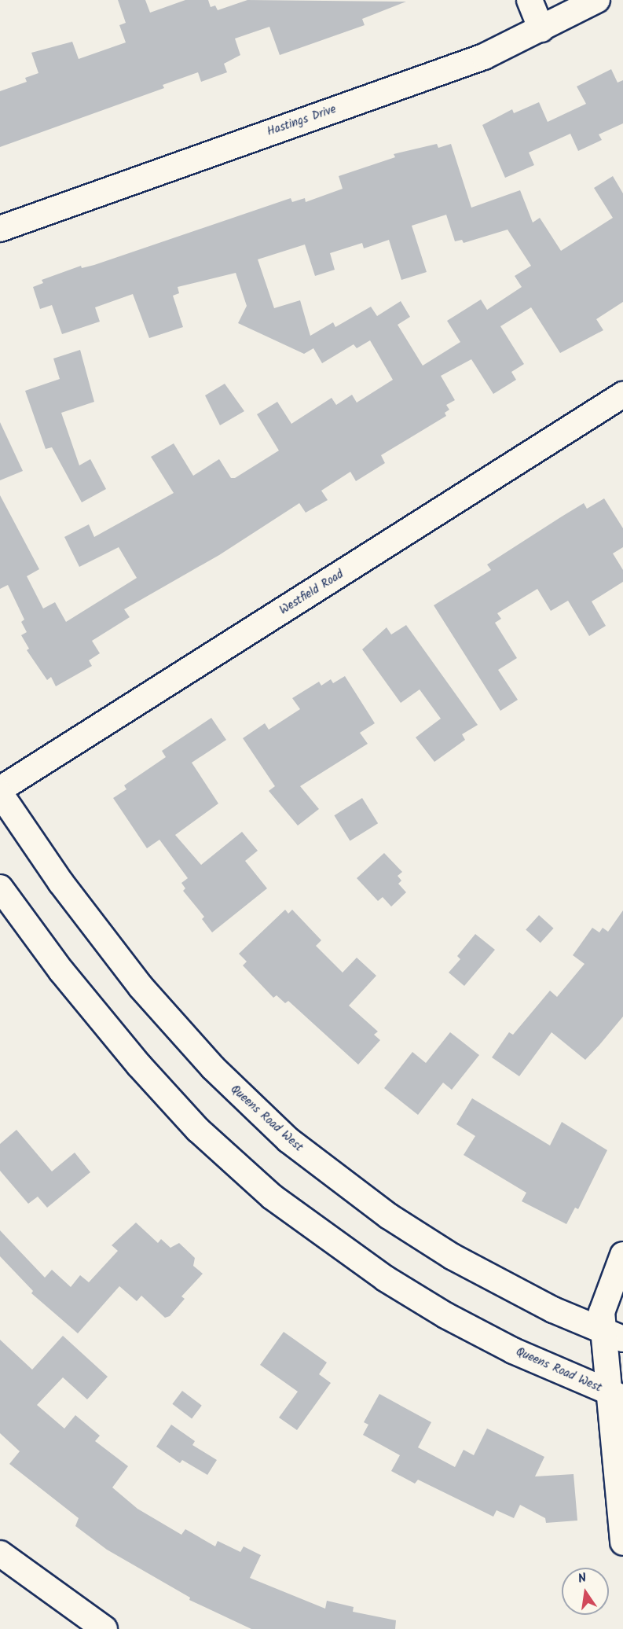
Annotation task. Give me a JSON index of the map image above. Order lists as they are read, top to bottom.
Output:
{
  "streets": {
    "street": ["Hastings Drive", "Westfield Road", "Queens Road West"]
  },
  "north": "top"
}
